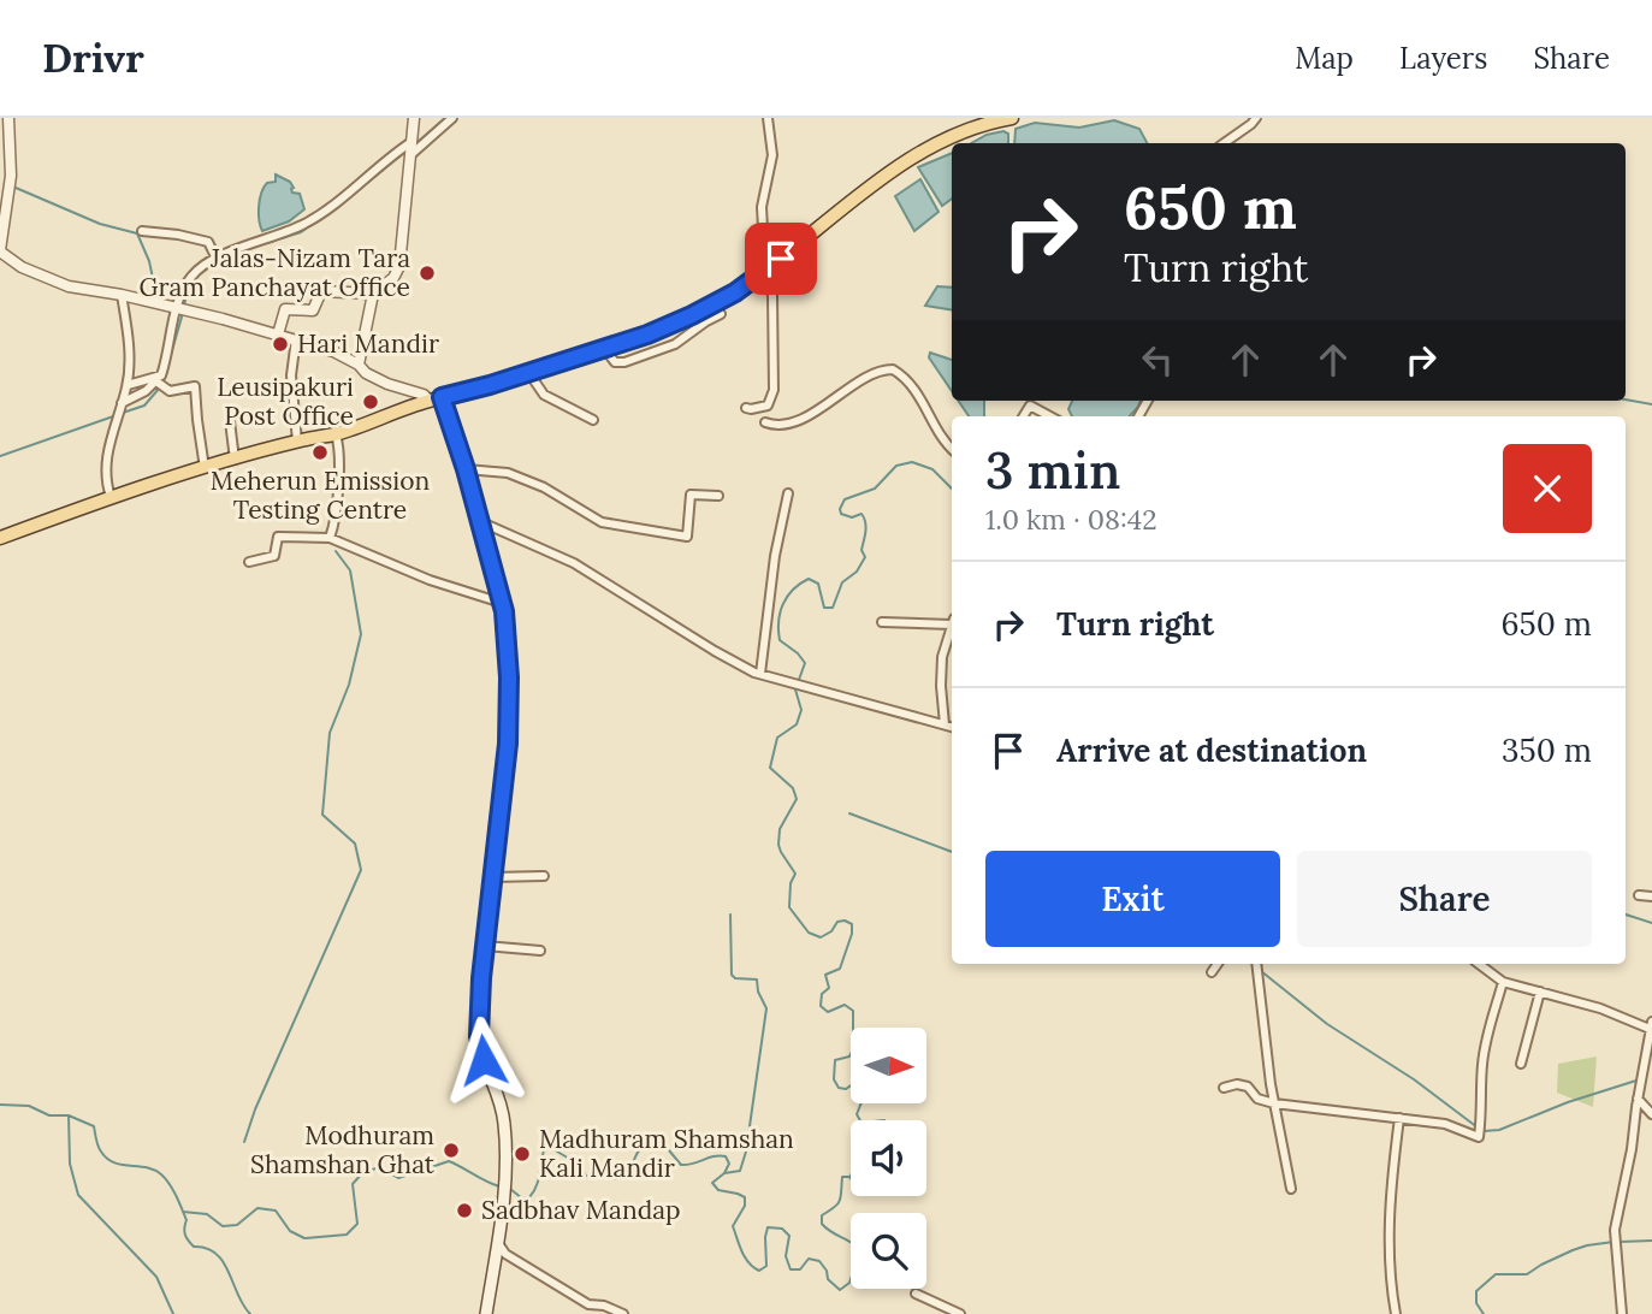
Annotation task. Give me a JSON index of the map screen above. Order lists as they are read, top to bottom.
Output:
{
  "places": [
    "Jalas-Nizam Tara Gram Panchayat Office",
    "Hari Mandir",
    "Leusipakuri Post Office",
    "Meherun Emission Testing Centre",
    "Modhuram Shamshan Ghat",
    "Madhuram Shamshan Kali Mandir",
    "Sadbhav Mandap"
  ],
  "north": "right",
  "page": {
    "header": "Drivr",
    "nav": ["Map", "Layers", "Share"],
    "turn": ["650 m", "Turn right"],
    "heading": ["3 min", "1.0 km · 08:42"],
    "list": [
      {
        "name": "Turn right",
        "value": "650 m"
      },
      {
        "name": "Arrive at destination",
        "value": "350 m"
      }
    ],
    "buttons": ["Exit", "Share"]
  }
}
